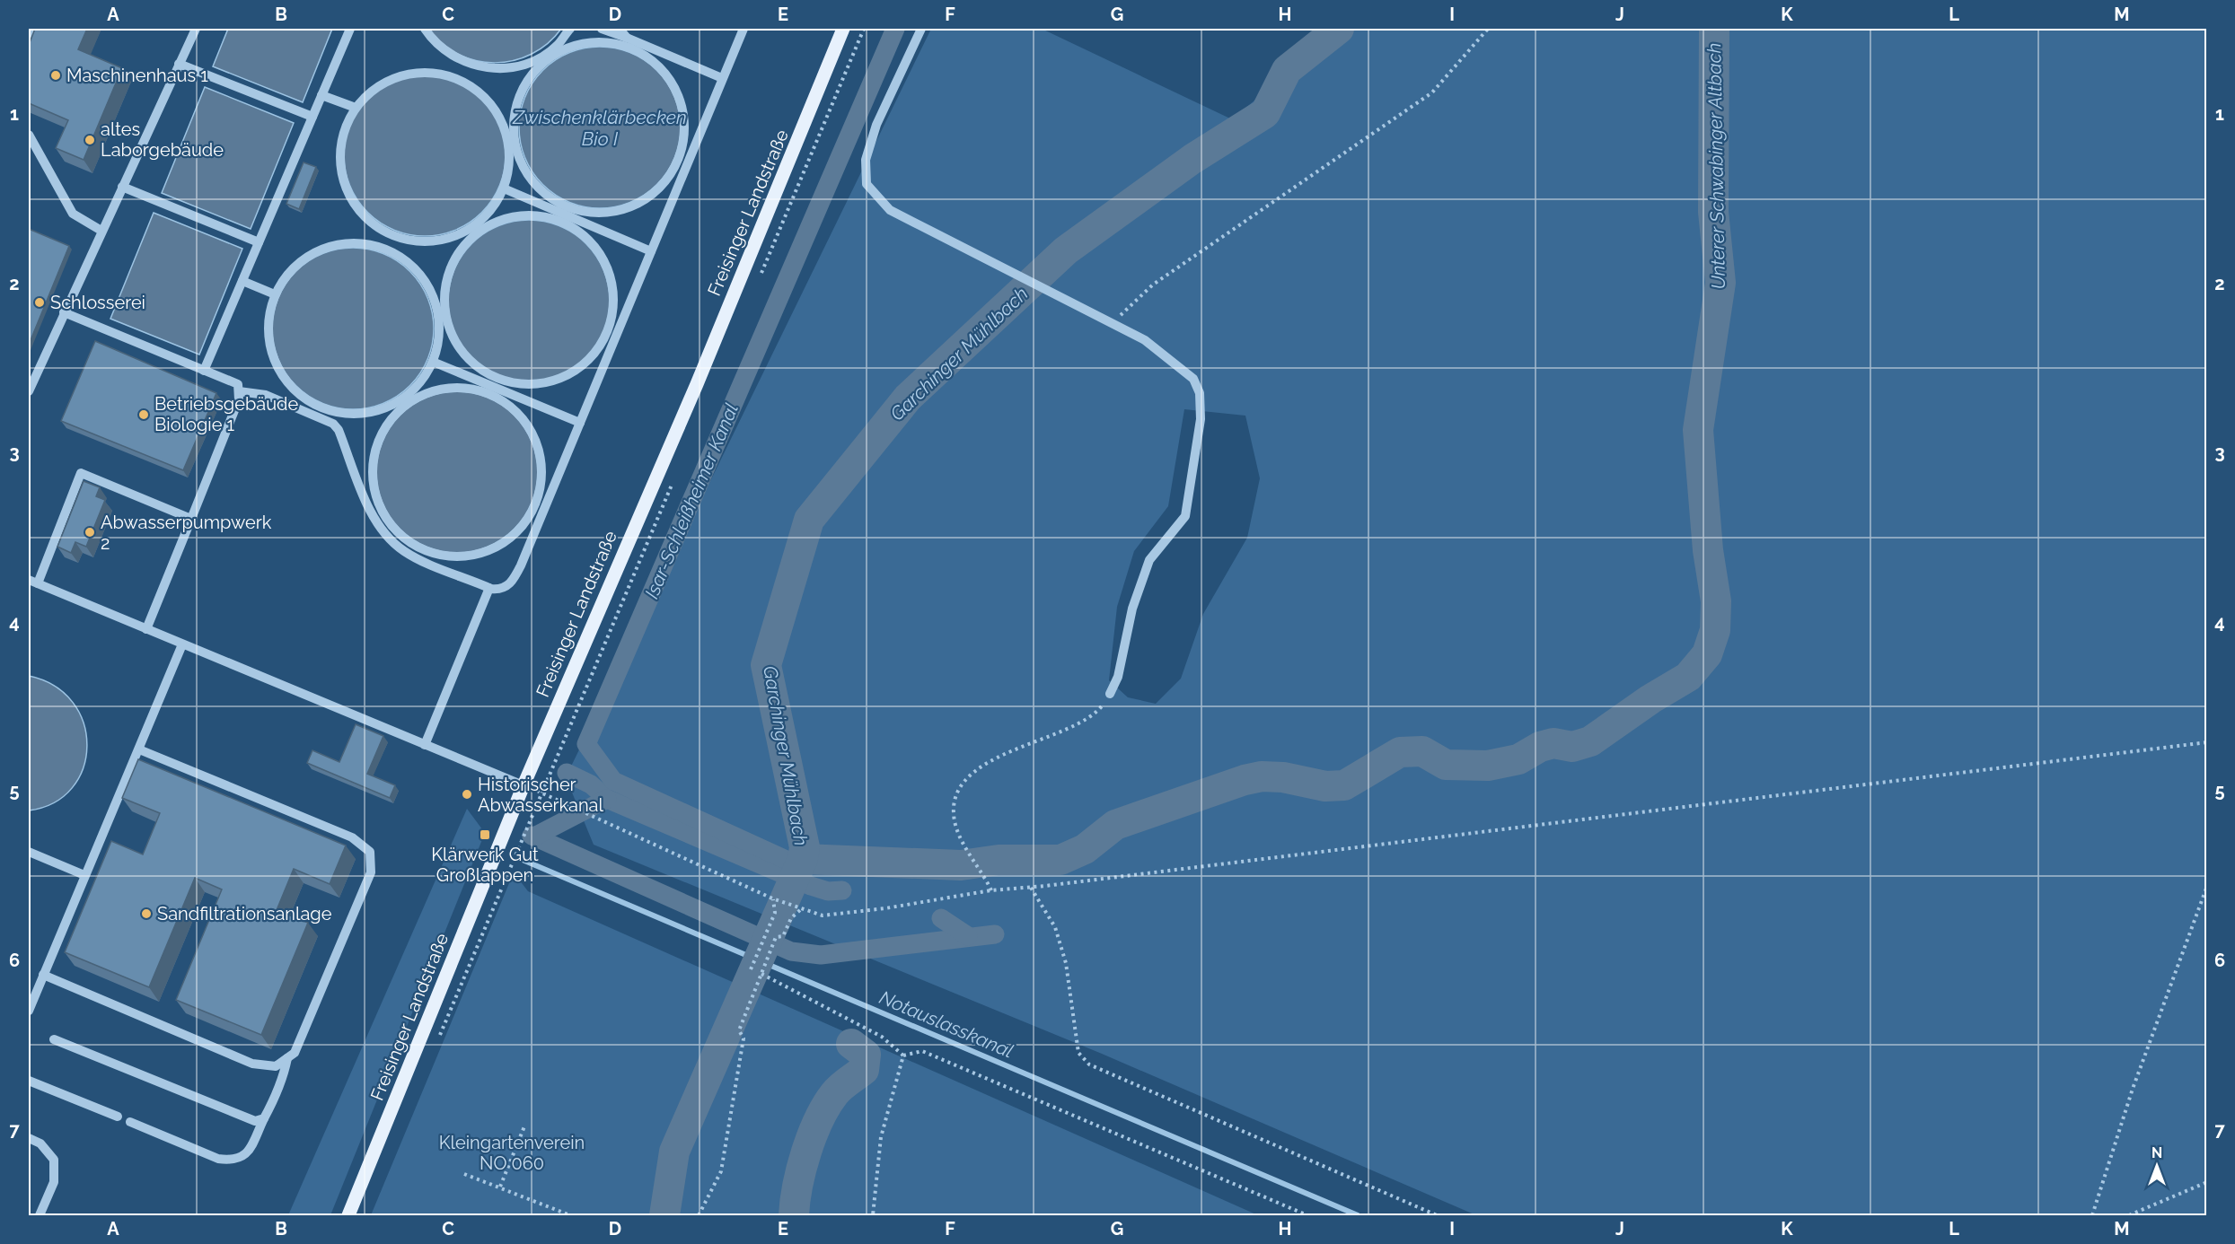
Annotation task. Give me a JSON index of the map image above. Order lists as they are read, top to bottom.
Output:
{
  "streets": {
    "main road": ["Freisinger Landstraße"]
  },
  "water": [
    "Zwischenklärbecken Bio I",
    "Unterer Schwabinger Altbach",
    "Garchinger Mühlbach",
    "Isar-Schleißheimer Kanal",
    "Notauslasskanal"
  ],
  "parks": ["Kleingartenverein NO 060"],
  "places": {
    "other": [
      "Maschinenhaus 1",
      "altes Laborgebäude",
      "Schlosserei",
      "Betriebsgebäude Biologie 1",
      "Abwasserpumpwerk 2",
      "Historischer Abwasserkanal",
      "Sandfiltrationsanlage"
    ],
    "transit": ["Klärwerk Gut Großlappen"]
  },
  "north": "top",
  "grid": {
    "columns": [
      "A",
      "B",
      "C",
      "D",
      "E",
      "F",
      "G",
      "H",
      "I",
      "J",
      "K",
      "L",
      "M"
    ],
    "rows": [
      "1",
      "2",
      "3",
      "4",
      "5",
      "6",
      "7"
    ]
  }
}
